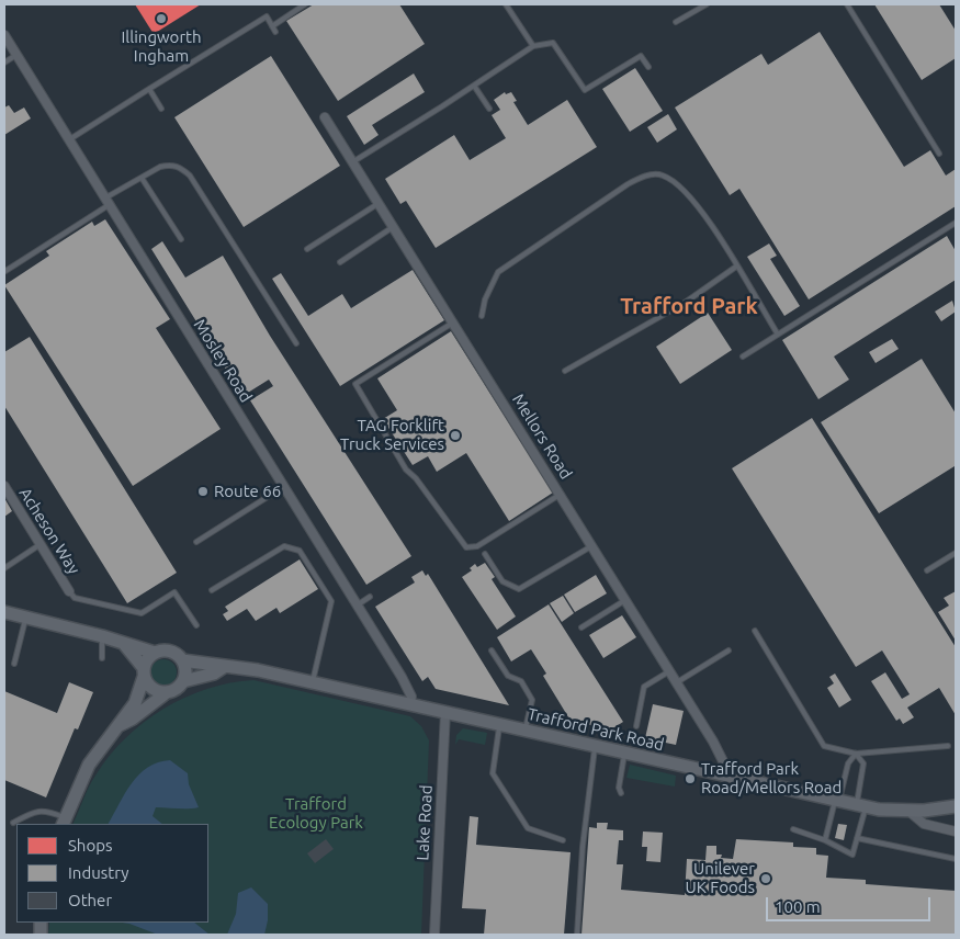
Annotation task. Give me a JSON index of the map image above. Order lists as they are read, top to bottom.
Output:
{
  "streets": {
    "street": [
      "Mosley Road",
      "Mellors Road",
      "Acheson Way",
      "Trafford Park Road",
      "Lake Road"
    ]
  },
  "crossings": [
    ["Mosley Road", "Trafford Park Road"],
    ["Mellors Road", "Trafford Park Road"],
    ["Trafford Park Road", "Lake Road"]
  ],
  "districts": ["Trafford Park"],
  "parks": ["Trafford Ecology Park"],
  "places": [
    "Illingworth Ingham",
    "TAG Forklift Truck Services",
    "Route 66",
    "Trafford Park Road/Mellors Road",
    "Unilever UK Foods"
  ],
  "legend": ["Shops", "Industry", "Other"],
  "scale_bar": "100 m"
}
